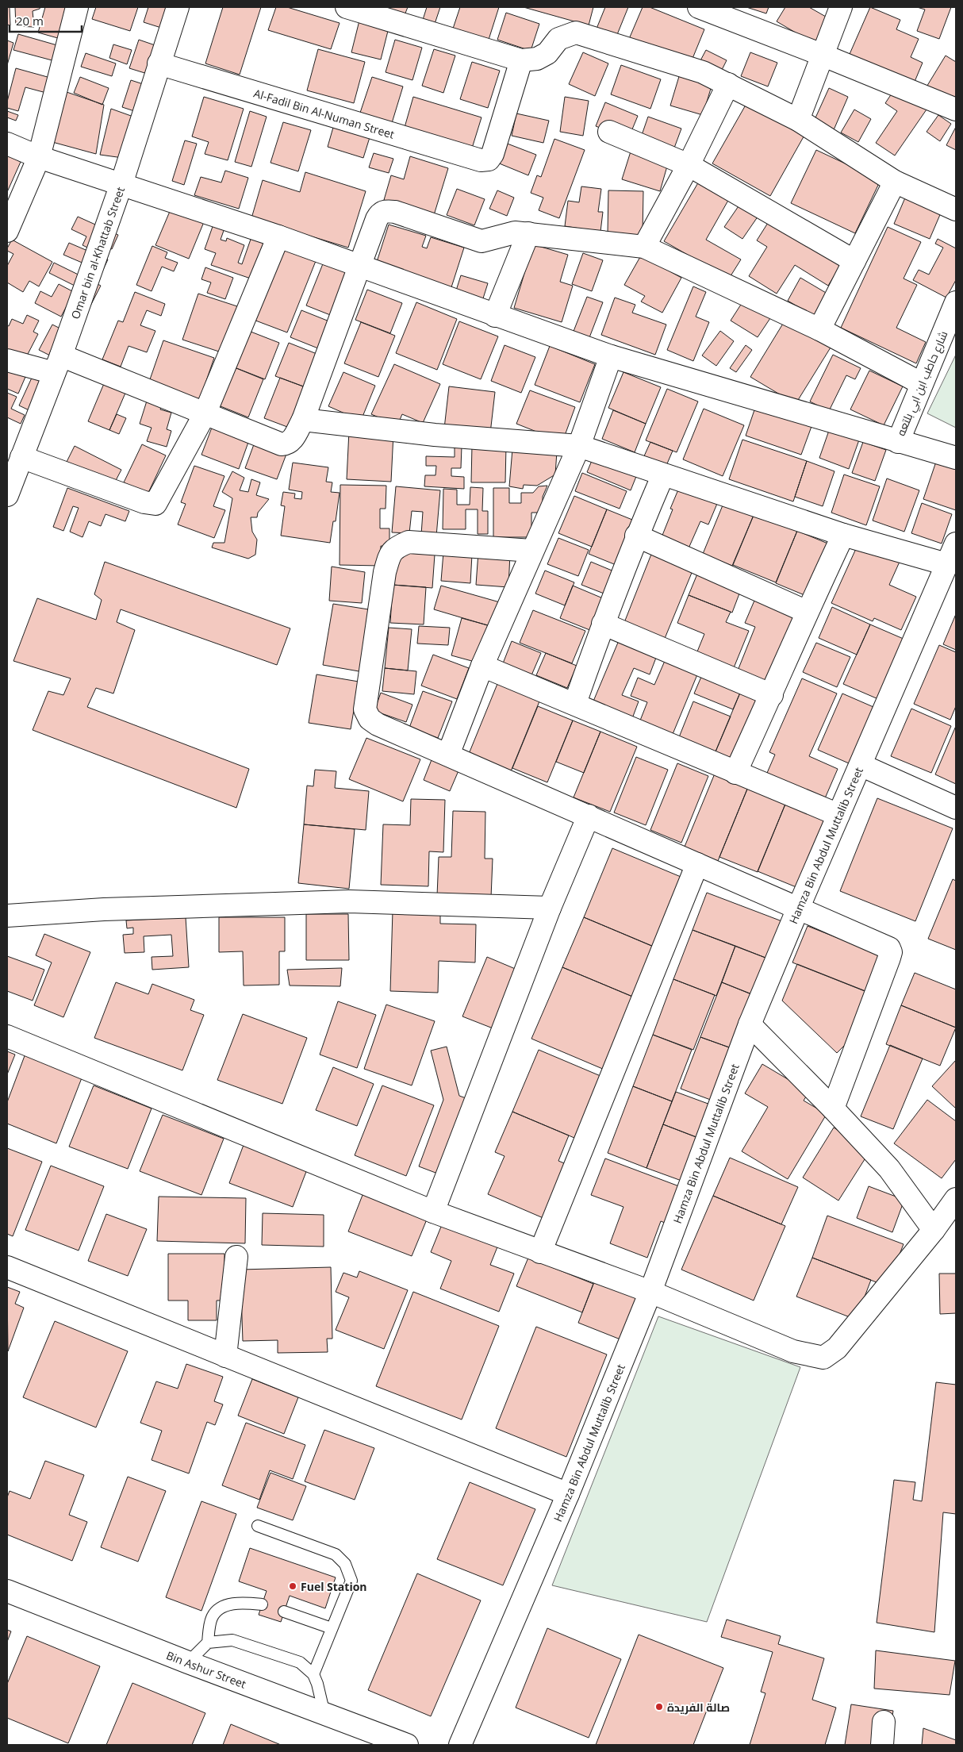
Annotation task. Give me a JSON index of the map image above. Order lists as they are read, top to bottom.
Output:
{
  "streets": {
    "street": [
      "Al-Fadil Bin Al-Numan Street",
      "Omar bin al-Khattab Street",
      "شارع حاطب ابن ابي بلتعه",
      "Hamza Bin Abdul Muttalib Street",
      "Bin Ashur Street"
    ]
  },
  "crossings": [
    ["Al-Fadil Bin Al-Numan Street", "Omar bin al-Khattab Street"]
  ],
  "places": ["Fuel Station", "صالة الفريدة"],
  "scale_bar": "20 m"
}
